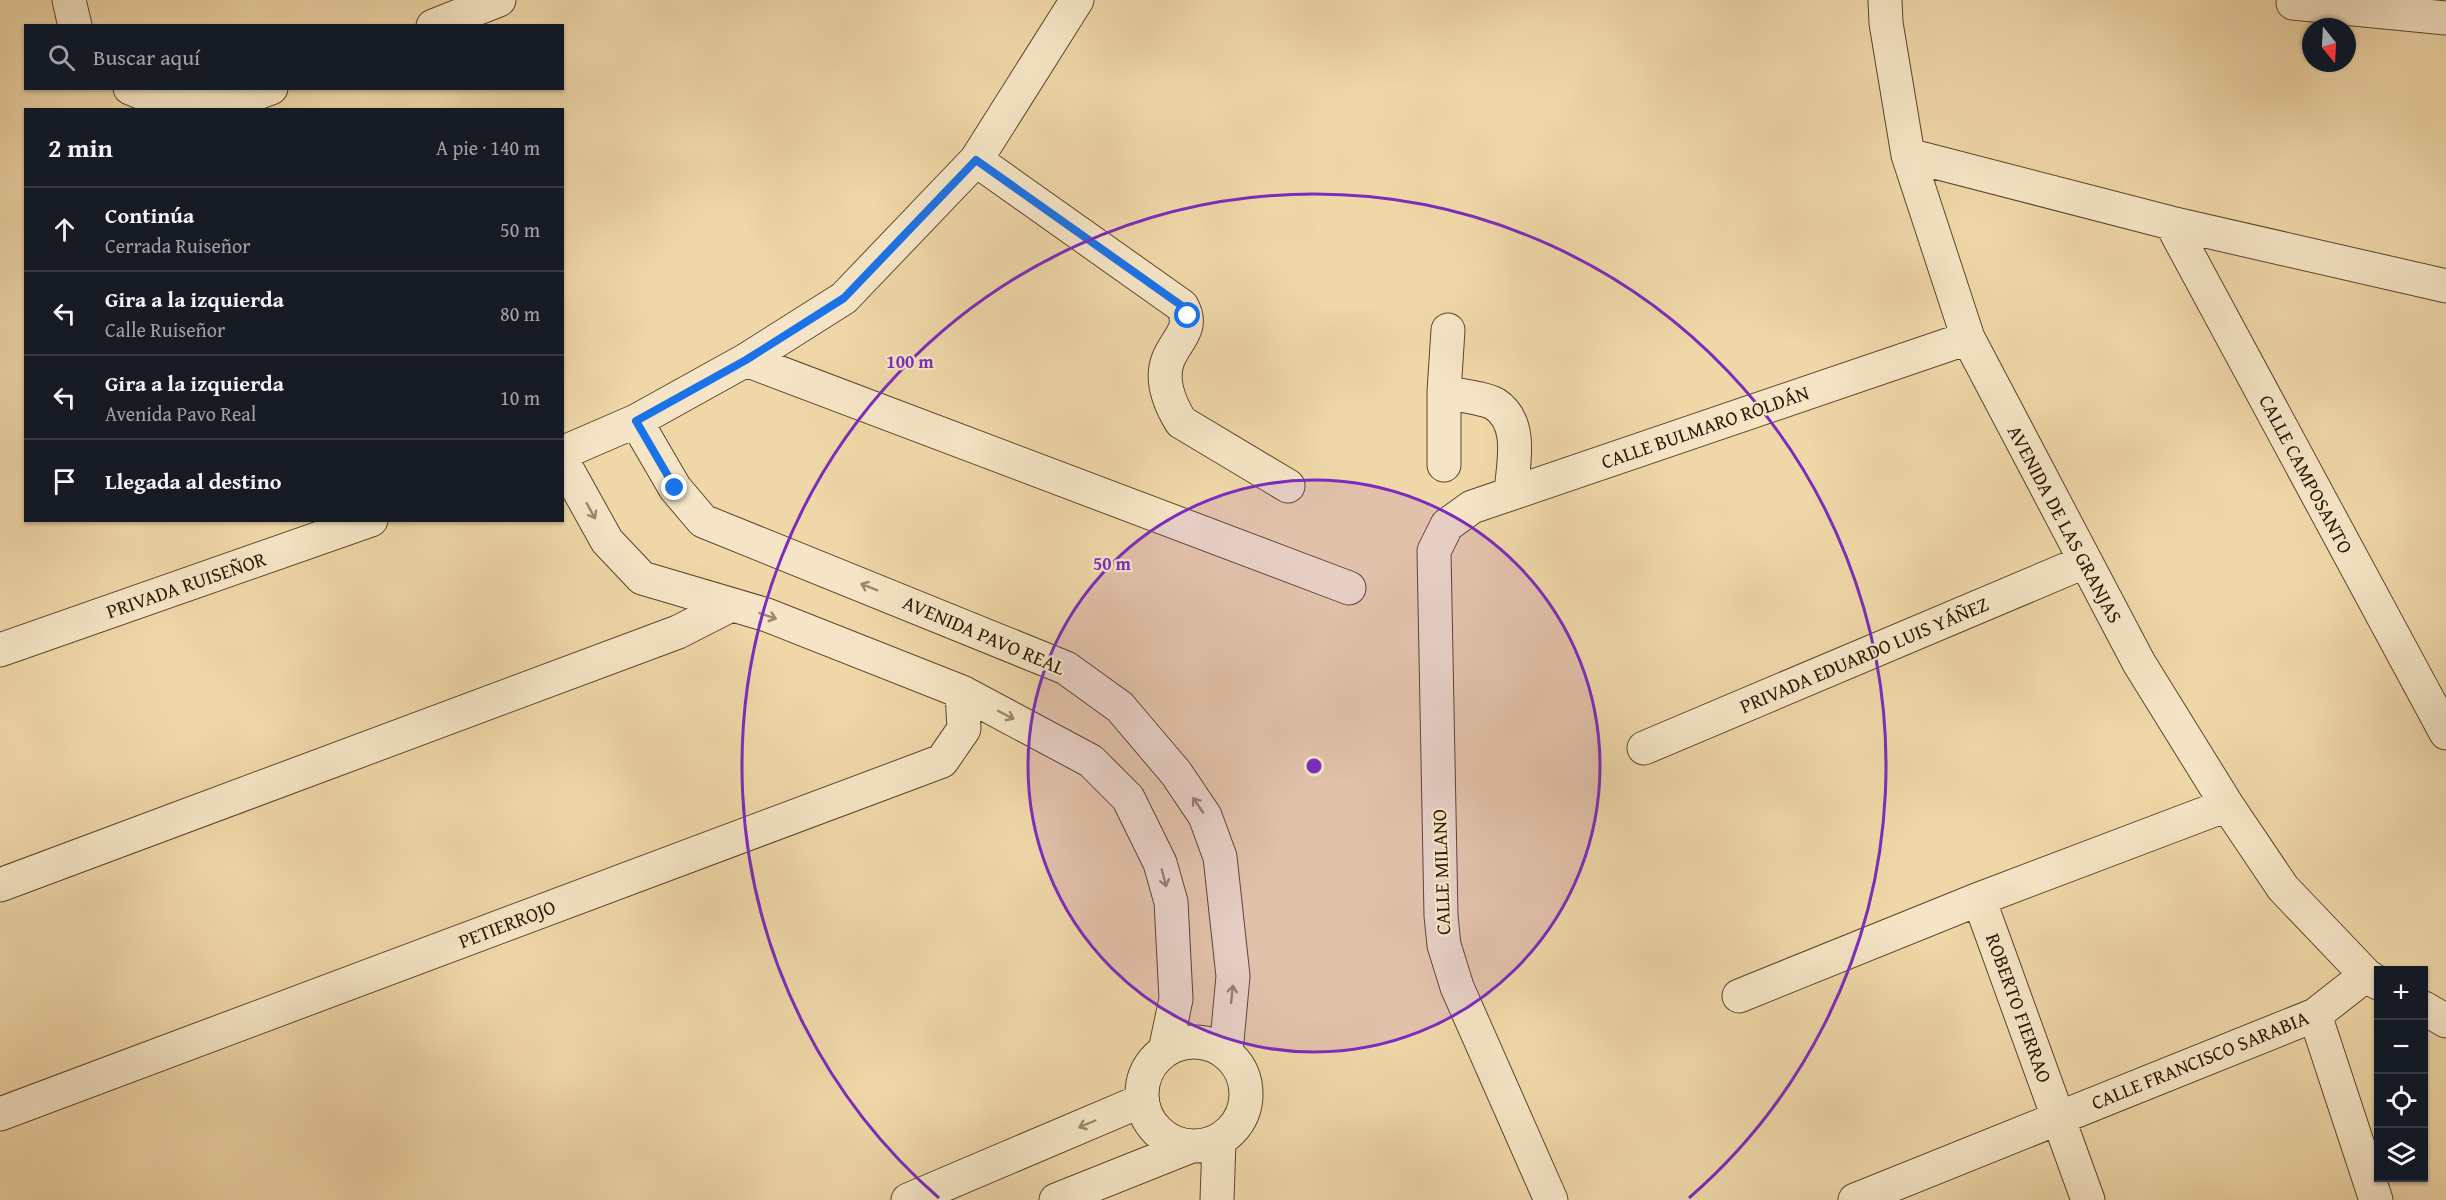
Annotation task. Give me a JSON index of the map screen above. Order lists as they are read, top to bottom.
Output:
{
  "streets": {
    "street": [
      "CALLE BULMARO ROLDÁN",
      "CALLE CAMPOSANTO",
      "AVENIDA DE LAS GRANJAS",
      "PRIVADA RUISEÑOR",
      "AVENIDA PAVO REAL",
      "PRIVADA EDUARDO LUIS YÁÑEZ",
      "CALLE MILANO",
      "PETIERROJO",
      "ROBERTO FIERRAO",
      "CALLE FRANCISCO SARABIA"
    ]
  },
  "crossings": [
    ["CALLE BULMARO ROLDÁN", "AVENIDA DE LAS GRANJAS"],
    ["CALLE BULMARO ROLDÁN", "CALLE MILANO"],
    ["AVENIDA DE LAS GRANJAS", "PRIVADA EDUARDO LUIS YÁÑEZ"],
    ["AVENIDA DE LAS GRANJAS", "CALLE FRANCISCO SARABIA"],
    ["ROBERTO FIERRAO", "CALLE FRANCISCO SARABIA"]
  ],
  "one_way": ["AVENIDA PAVO REAL"],
  "north": "bottom",
  "page": {
    "search": "Buscar aquí",
    "heading": ["2 min", "A pie · 140 m"],
    "list": [
      ["Continúa", "Cerrada Ruiseñor", "50 m"],
      ["Gira a la izquierda", "Calle Ruiseñor", "80 m"],
      ["Gira a la izquierda", "Avenida Pavo Real", "10 m"],
      "Llegada al destino"
    ],
    "map_buttons": ["+", "−"]
  },
  "rings": ["100 m", "50 m"]
}
